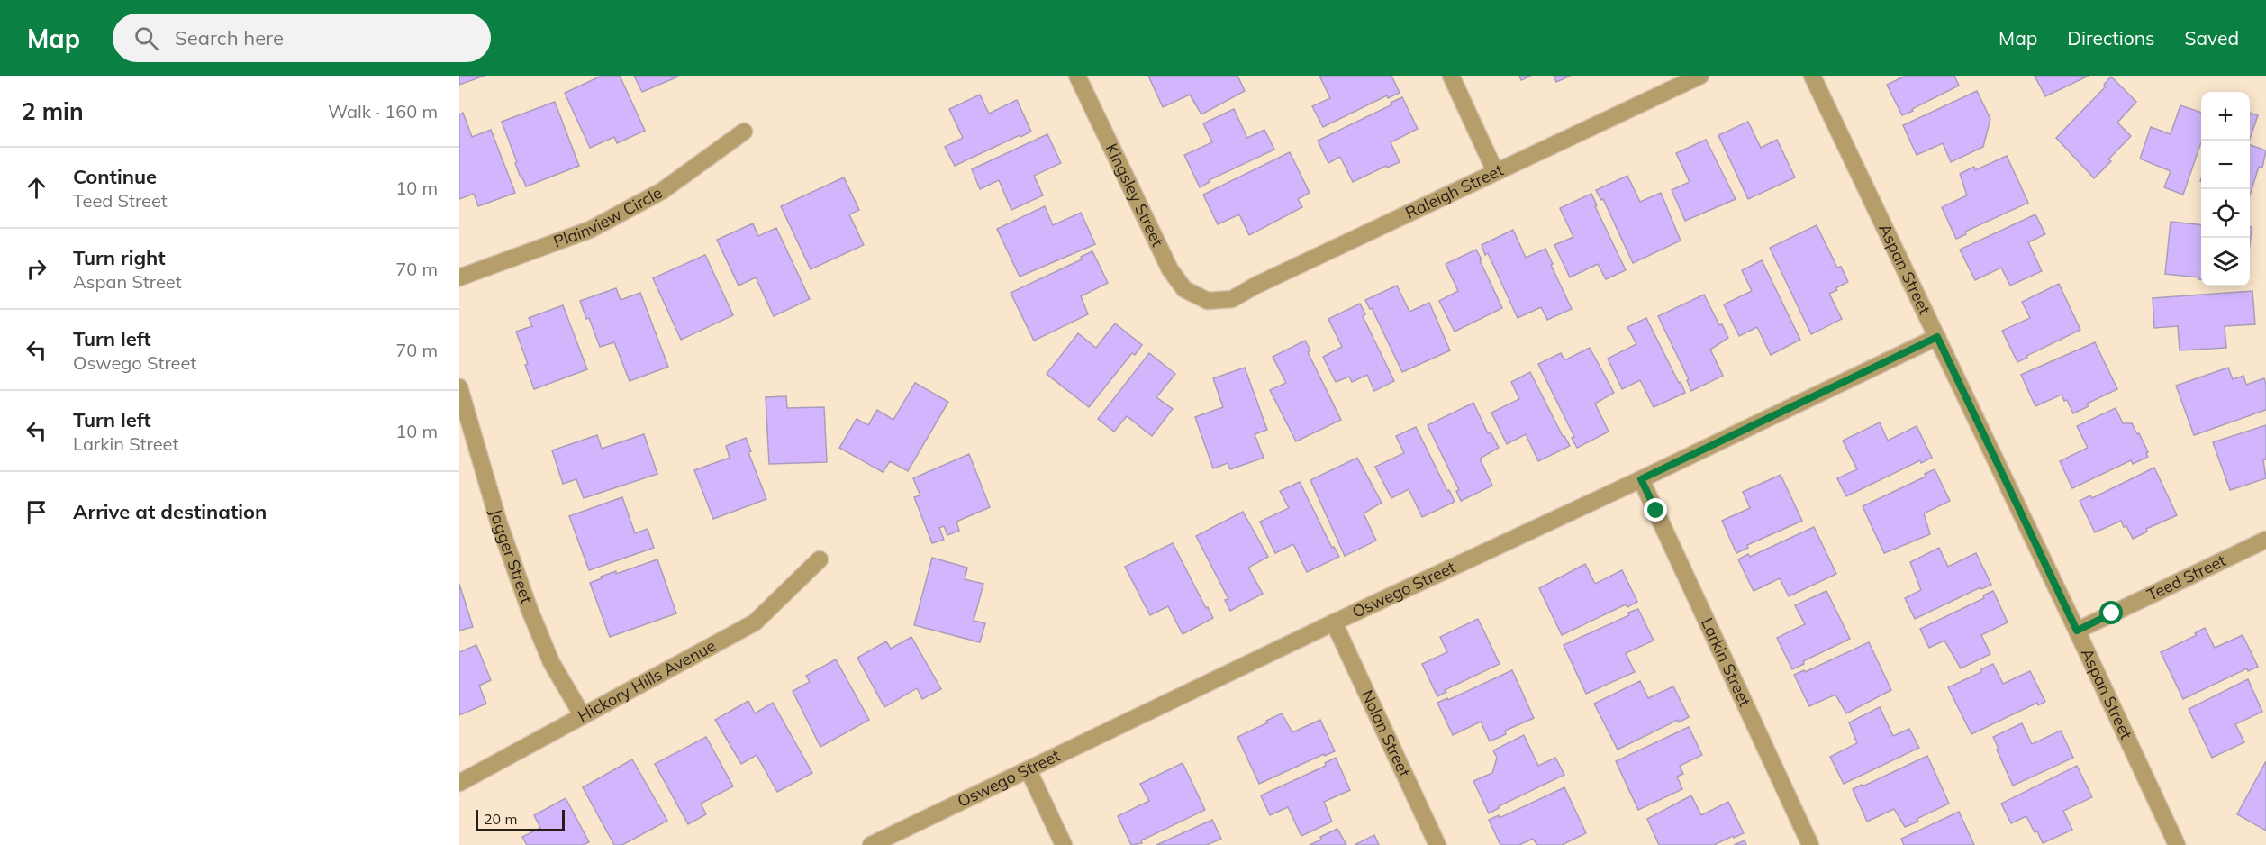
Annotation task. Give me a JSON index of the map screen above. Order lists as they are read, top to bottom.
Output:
{
  "streets": {
    "street": [
      "Raleigh Street",
      "Kingsley Street",
      "Plainview Circle",
      "Aspan Street",
      "Jagger Street",
      "Teed Street",
      "Oswego Street",
      "Larkin Street",
      "Hickory Hills Avenue",
      "Nolan Street"
    ]
  },
  "crossings": [
    ["Raleigh Street", "Kingsley Street"],
    ["Aspan Street", "Teed Street"],
    ["Aspan Street", "Oswego Street"],
    ["Jagger Street", "Hickory Hills Avenue"],
    ["Oswego Street", "Larkin Street"],
    ["Oswego Street", "Nolan Street"]
  ],
  "scale_bar": "20 m",
  "page": {
    "header": "Map",
    "search": "Search here",
    "nav": ["Map", "Directions", "Saved"],
    "heading": ["2 min", "Walk · 160 m"],
    "map_buttons": ["+", "−"],
    "list": [
      ["Continue", "Teed Street", "10 m"],
      ["Turn right", "Aspan Street", "70 m"],
      ["Turn left", "Oswego Street", "70 m"],
      ["Turn left", "Larkin Street", "10 m"],
      "Arrive at destination"
    ],
    "scale": "20 m"
  }
}
